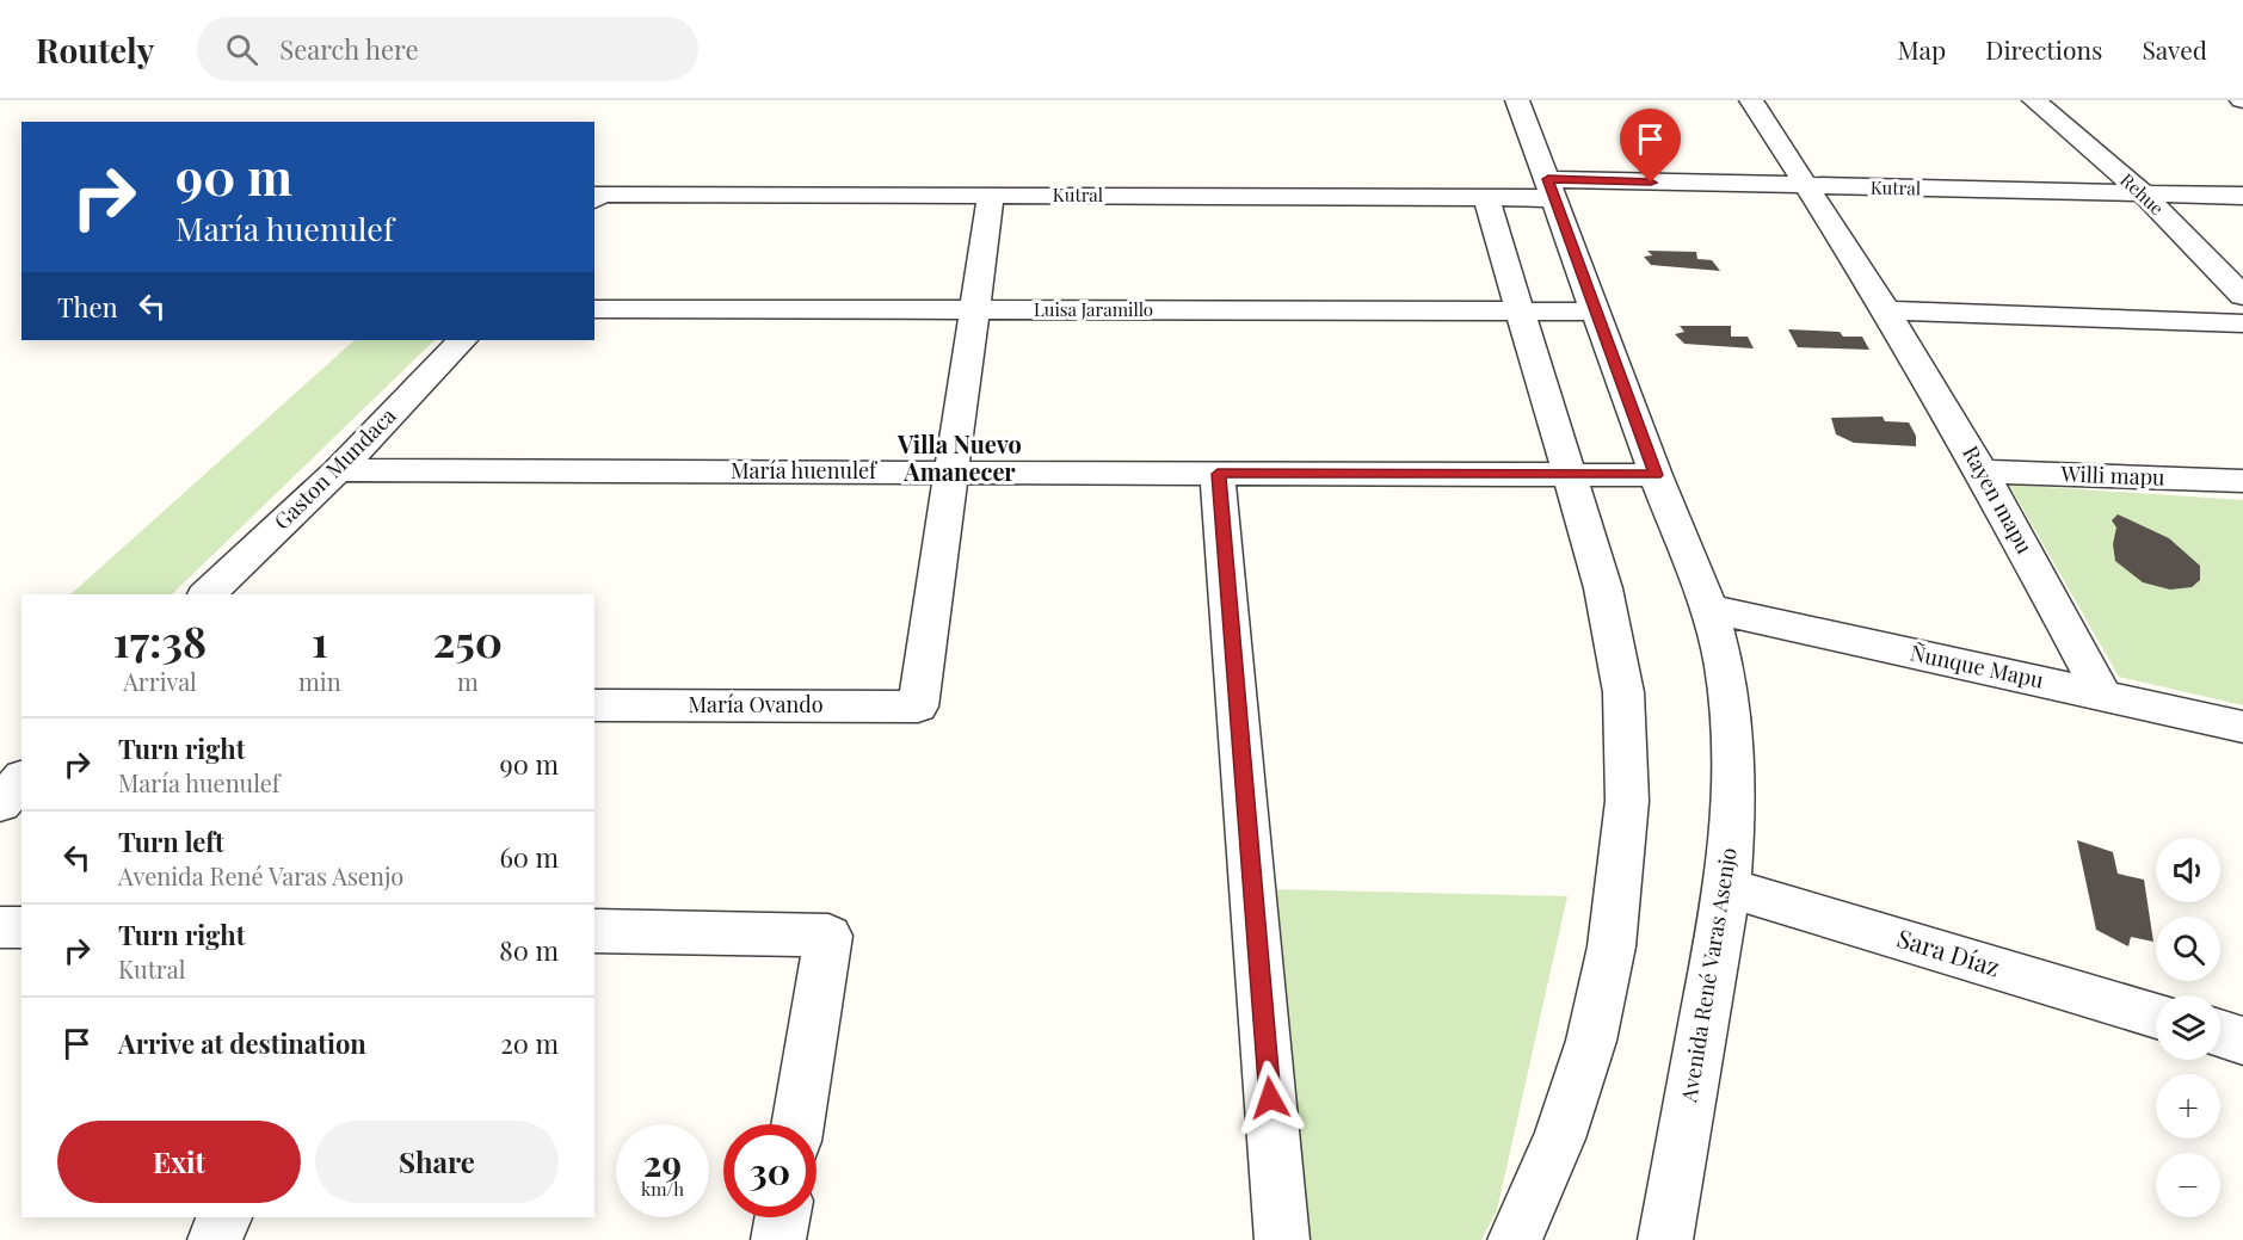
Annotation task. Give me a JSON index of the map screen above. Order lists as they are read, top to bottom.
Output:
{
  "streets": {
    "street": [
      "Kutral",
      "Rehue",
      "Luisa Jaramillo",
      "Gaston Mundaca",
      "María huenulef",
      "Willi mapu",
      "Rayen mapu",
      "Ñunque Mapu",
      "María Ovando",
      "Sara Díaz",
      "Avenida René Varas Asenjo"
    ]
  },
  "crossings": [
    ["Kutral", "Rehue"],
    ["Kutral", "Rayen mapu"],
    ["Kutral", "Avenida René Varas Asenjo"],
    ["Luisa Jaramillo", "Avenida René Varas Asenjo"],
    ["Gaston Mundaca", "María huenulef"],
    ["María huenulef", "María Ovando"],
    ["María huenulef", "Avenida René Varas Asenjo"],
    ["Willi mapu", "Rayen mapu"],
    ["Rayen mapu", "Ñunque Mapu"],
    ["Ñunque Mapu", "Avenida René Varas Asenjo"],
    ["Sara Díaz", "Avenida René Varas Asenjo"]
  ],
  "districts": ["Villa Nuevo Amanecer"],
  "page": {
    "header": "Routely",
    "search": "Search here",
    "nav": ["Map", "Directions", "Saved"],
    "turn": ["90 m", "María huenulef"],
    "then": "Then",
    "eta": [
      "17:38",
      "Arrival",
      "1",
      "min",
      "250",
      "m"
    ],
    "list": [
      {
        "name": "Turn right",
        "note": "María huenulef",
        "value": "90 m"
      },
      {
        "name": "Turn left",
        "note": "Avenida René Varas Asenjo",
        "value": "60 m"
      },
      {
        "name": "Turn right",
        "note": "Kutral",
        "value": "80 m"
      },
      {
        "name": "Arrive at destination",
        "value": "20 m"
      }
    ],
    "map_buttons": ["+", "−"],
    "buttons": ["Exit", "Share"],
    "speed": "29 km/h",
    "limit": "30"
  }
}
